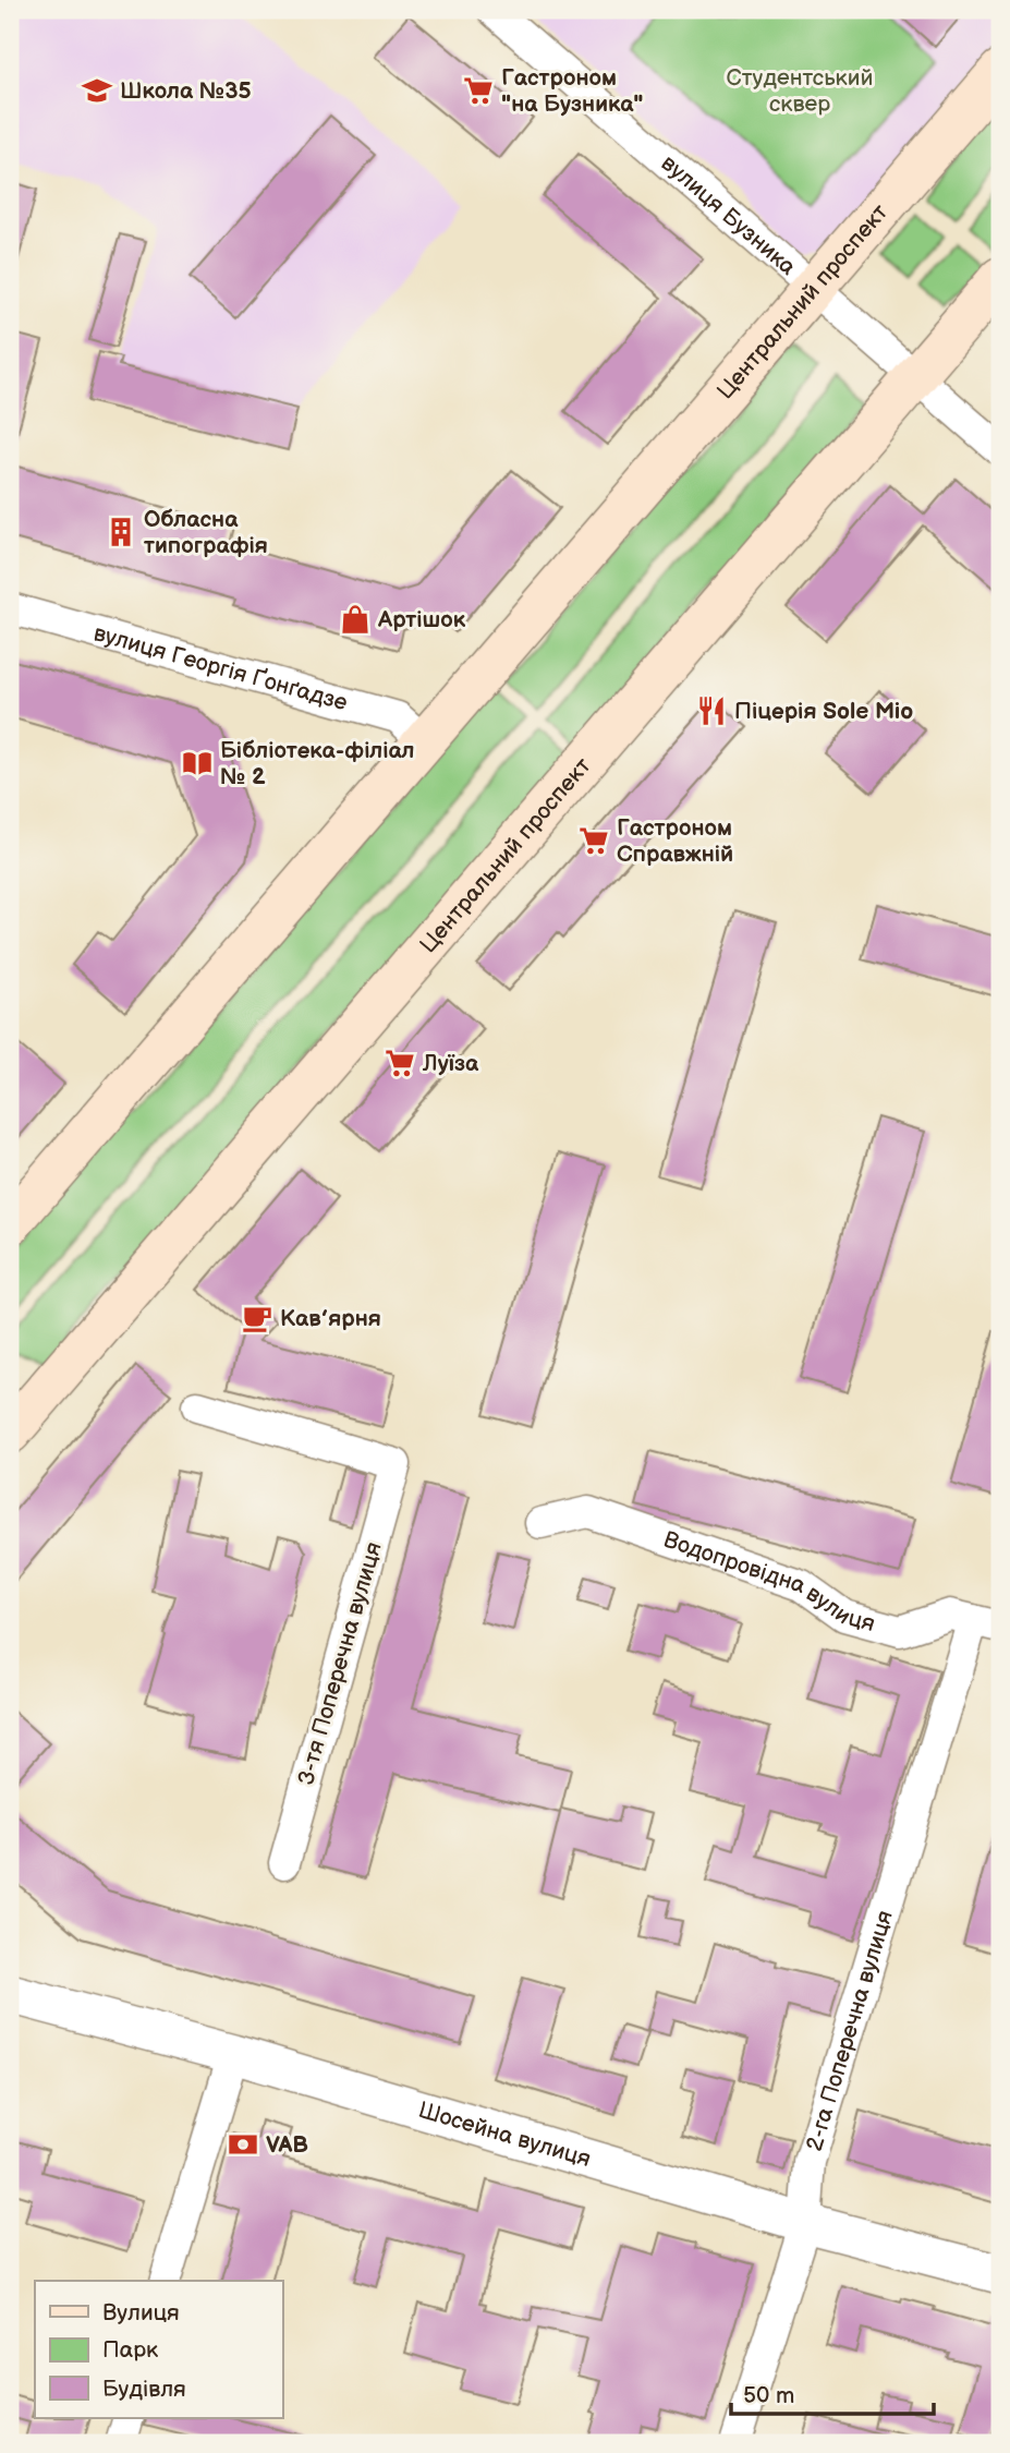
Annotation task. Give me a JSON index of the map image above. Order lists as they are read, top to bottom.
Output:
{
  "streets": {
    "main road": ["Центральний проспект"],
    "street": [
      "вулиця Бузника",
      "вулиця Георгія Ґонґадзе",
      "Водопровідна вулиця",
      "3-тя Поперечна вулиця",
      "2-га Поперечна вулиця",
      "Шосейна вулиця"
    ]
  },
  "crossings": [
    ["вулиця Бузника", "Центральний проспект"],
    ["Центральний проспект", "вулиця Георгія Ґонґадзе"],
    ["Водопровідна вулиця", "2-га Поперечна вулиця"],
    ["2-га Поперечна вулиця", "Шосейна вулиця"]
  ],
  "parks": ["Студентський сквер"],
  "places": {
    "school or university": ["Школа №35"],
    "supermarket": ["Гастроном \"на Бузника\"", "Гастроном Справжній", "Луїза"],
    "building": ["Обласна типографія"],
    "shop": ["Артішок"],
    "restaurant": ["Піцерія Sole Mio"],
    "library": ["Бібліотека-філіал № 2"],
    "cafe": ["Кав’ярня"],
    "bank": ["VAB"]
  },
  "legend": ["Вулиця", "Парк", "Будівля"],
  "scale_bar": "50 m"
}
